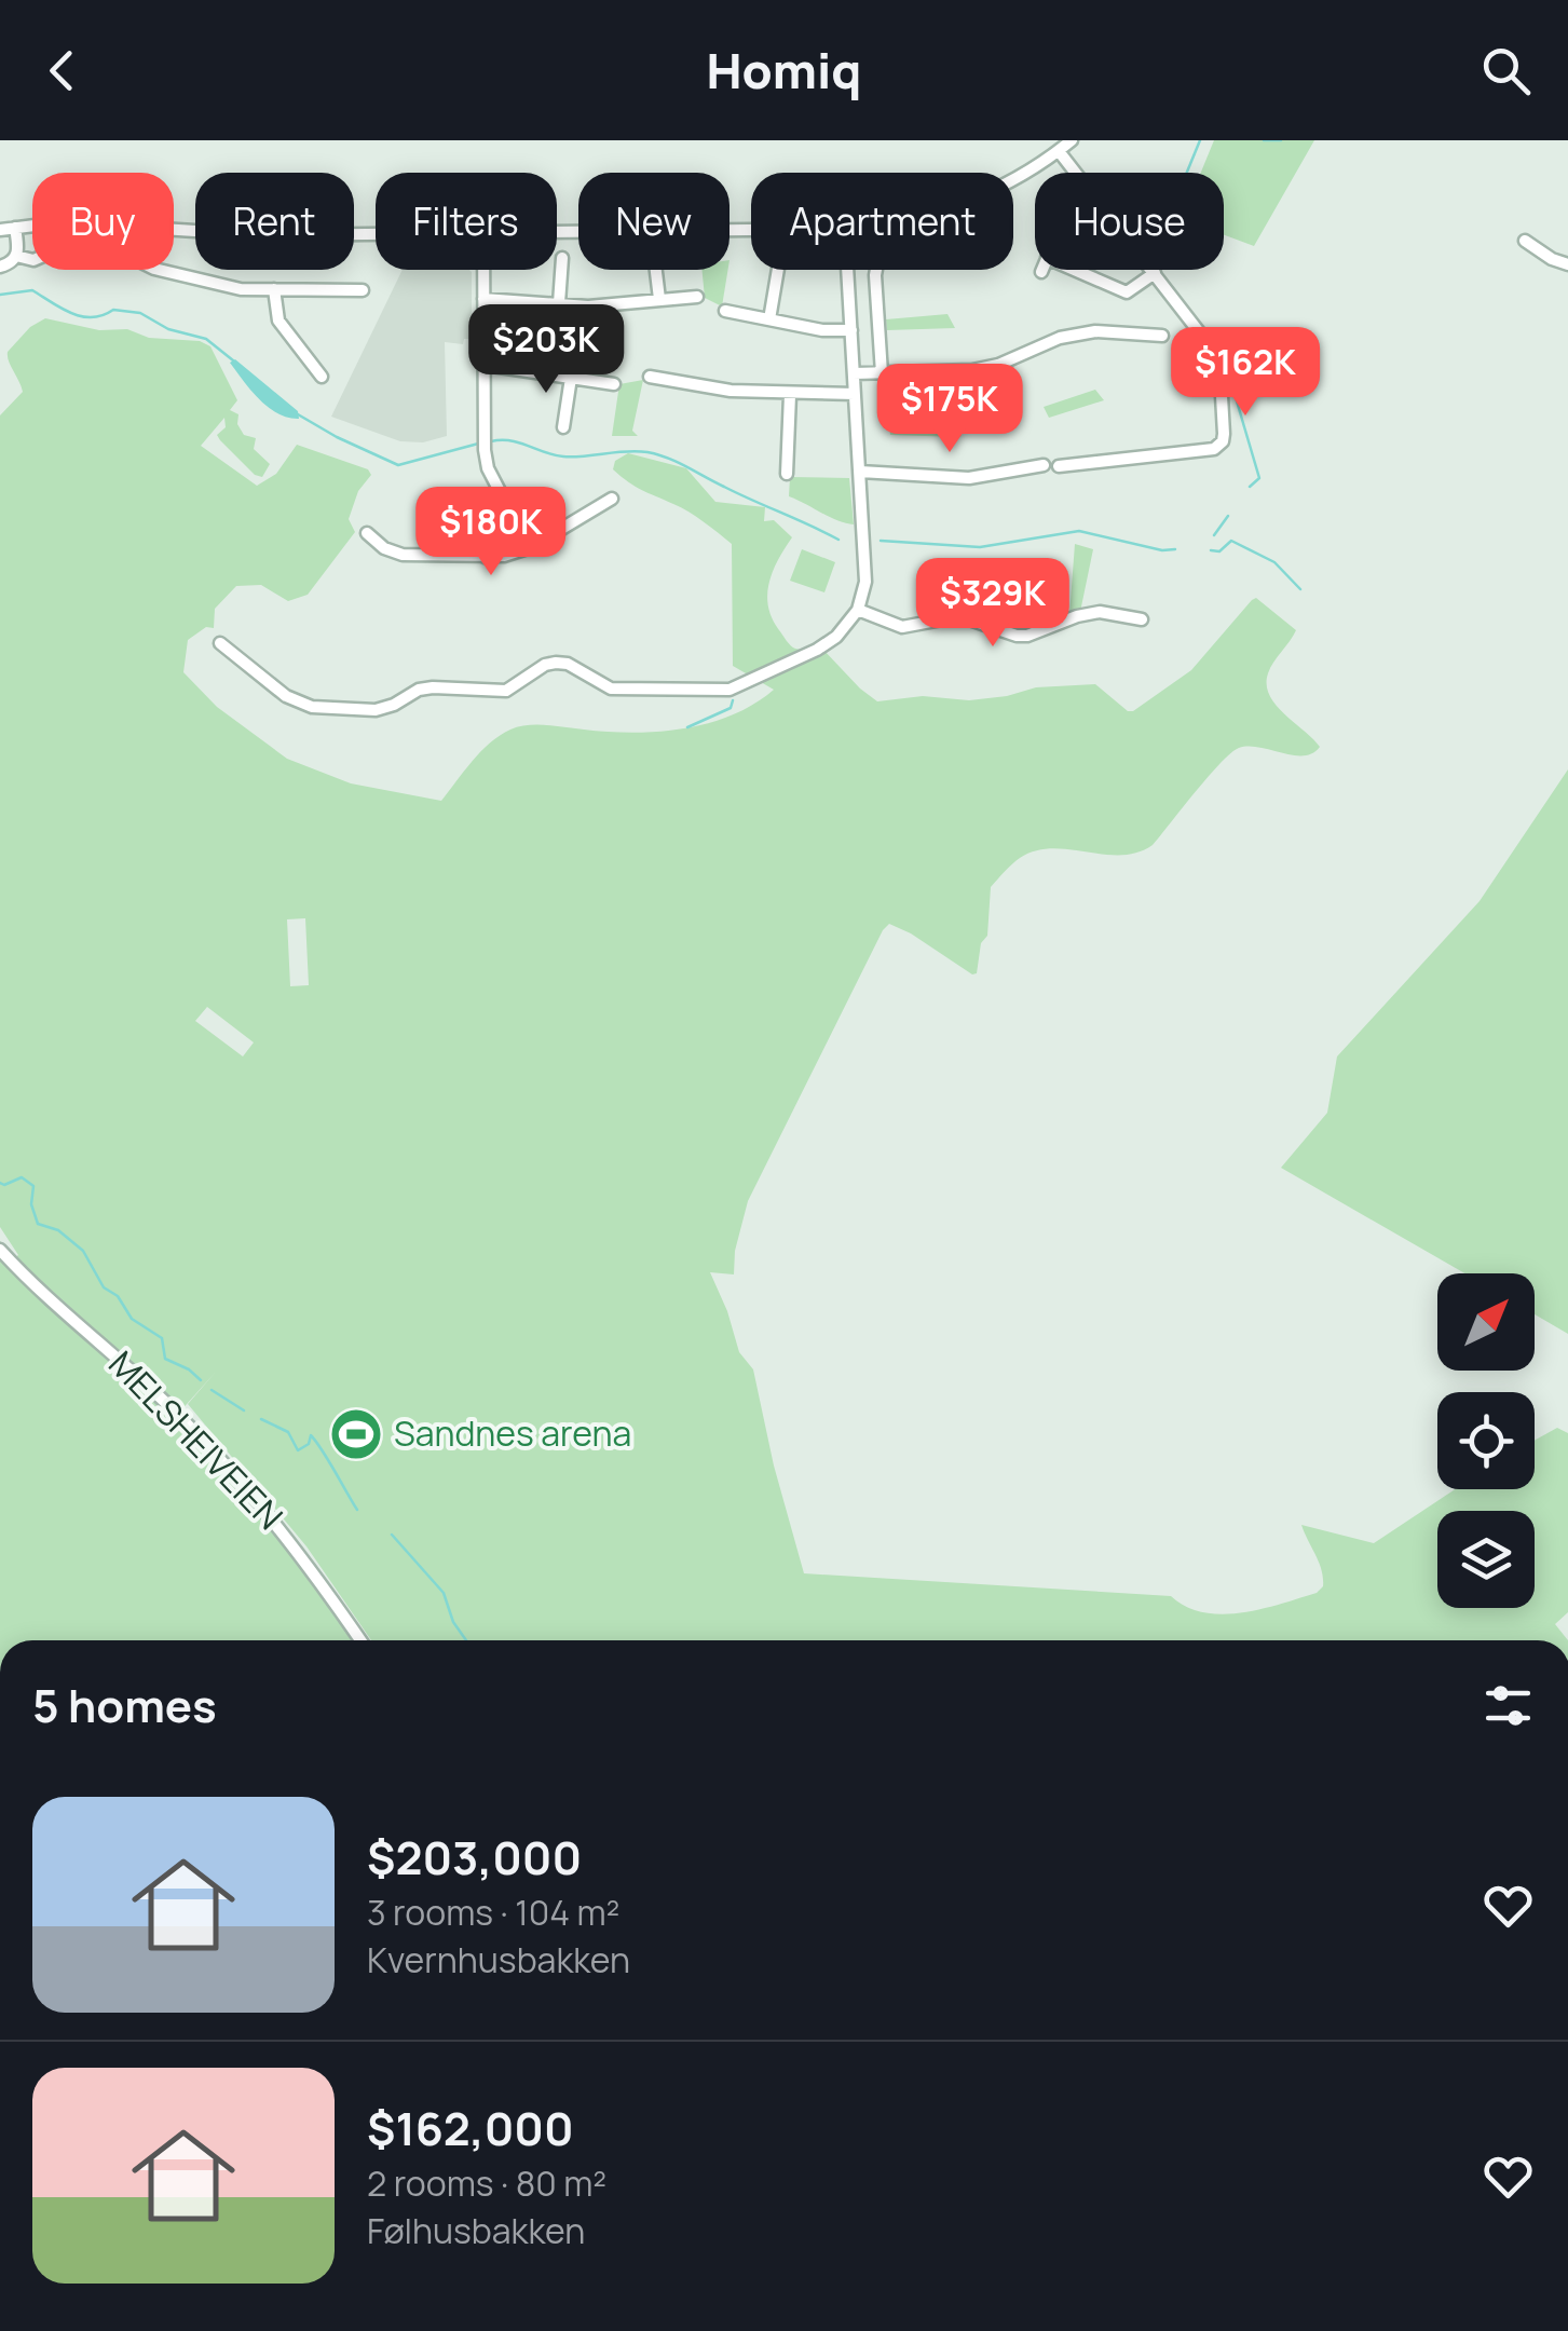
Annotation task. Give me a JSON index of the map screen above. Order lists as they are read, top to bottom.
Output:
{
  "streets": {
    "street": ["MELSHEIVEIEN"]
  },
  "places": {
    "sports": ["Sandnes arena"]
  },
  "north": "top right",
  "page": {
    "header": "Homiq",
    "chip": [
      "Buy",
      "Rent",
      "Filters",
      "New",
      "Apartment",
      "House"
    ],
    "price": [
      "$203K",
      "$162K",
      "$175K",
      "$180K",
      "$329K"
    ],
    "heading": "5 homes",
    "list": [
      {
        "name": "$203,000",
        "note": "3 rooms · 104 m² · Kvernhusbakken"
      },
      {
        "name": "$162,000",
        "note": "2 rooms · 80 m² · Følhusbakken"
      }
    ]
  }
}
